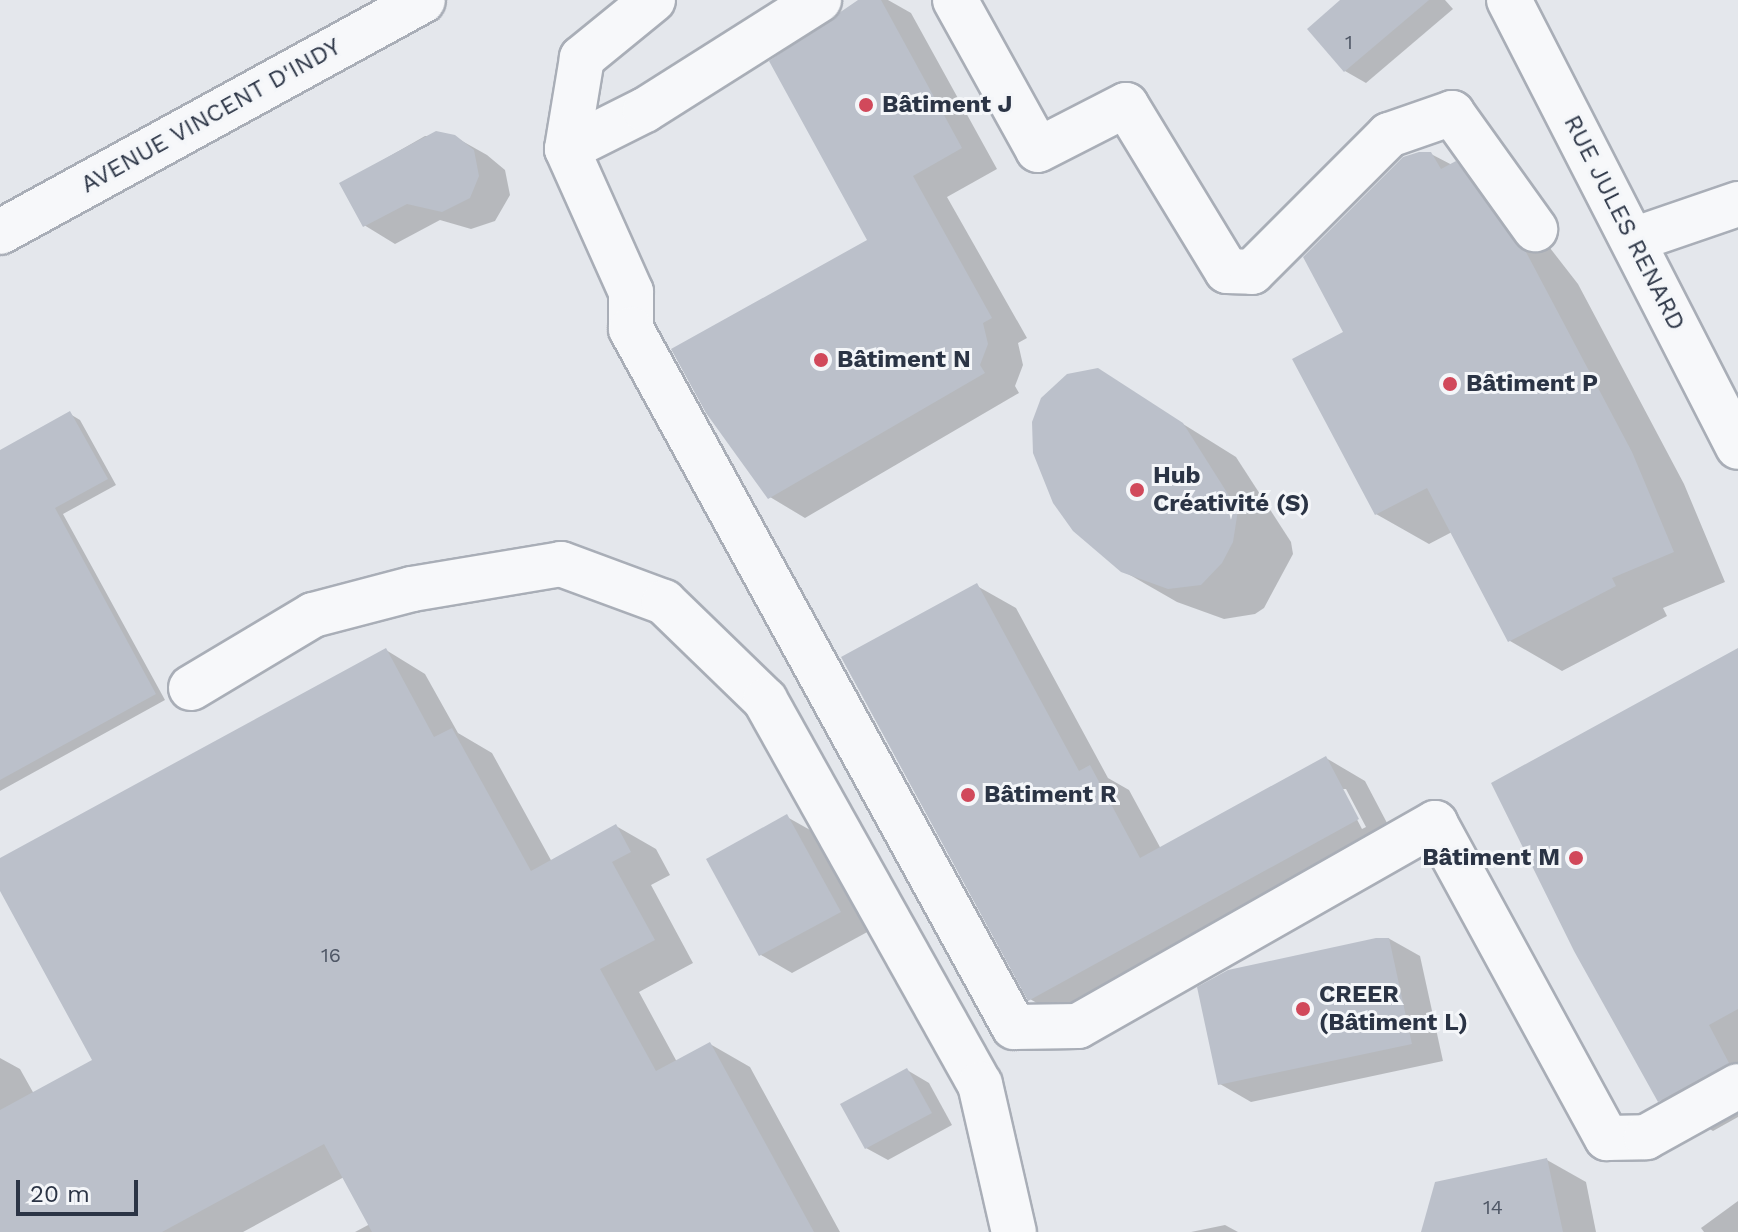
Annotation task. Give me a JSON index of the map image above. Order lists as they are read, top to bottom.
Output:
{
  "streets": {
    "street": ["AVENUE VINCENT D'INDY", "RUE JULES RENARD"]
  },
  "places": [
    "Bâtiment J",
    "Bâtiment N",
    "Bâtiment P",
    "Hub Créativité (S)",
    "Bâtiment R",
    "Bâtiment M",
    "CREER (Bâtiment L)"
  ],
  "house_numbers": ["1", "16", "14"],
  "scale_bar": "20 m"
}
